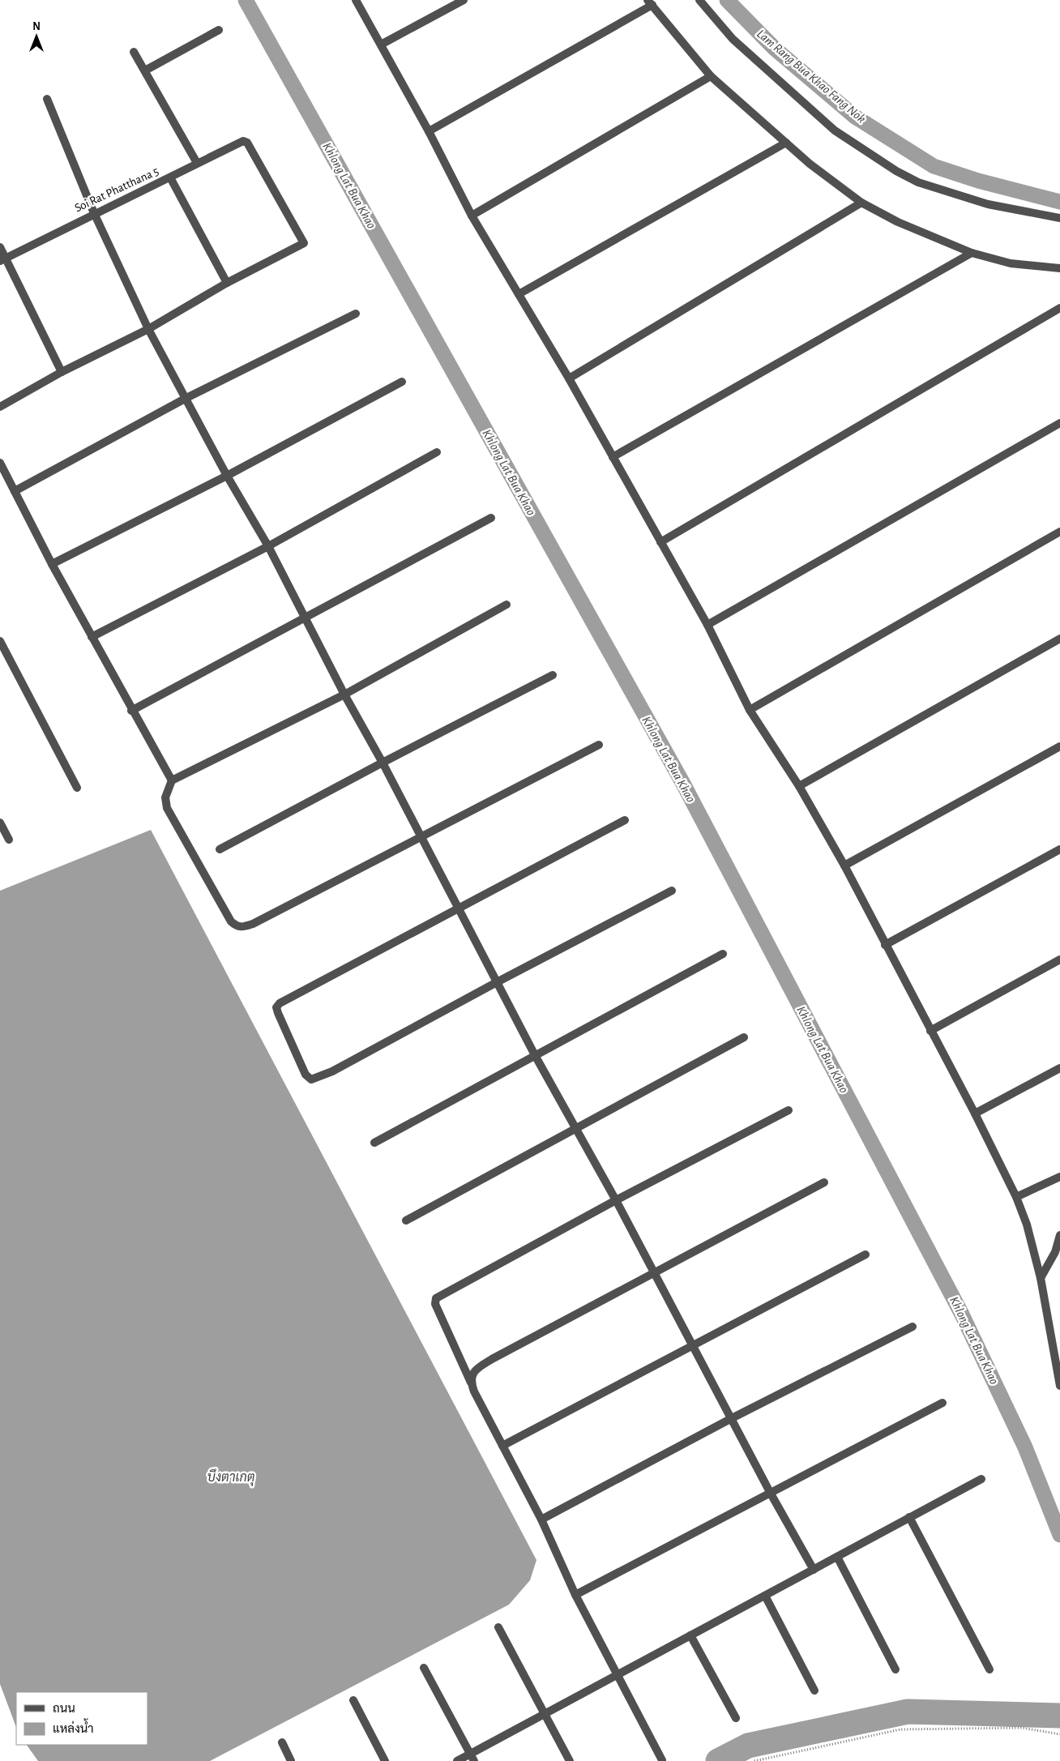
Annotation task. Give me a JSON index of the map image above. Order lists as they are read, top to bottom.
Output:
{
  "streets": {
    "street": ["Soi Rat Phatthana 5"]
  },
  "water": ["Lam Rang Bua Khao Fang Nok", "Khlong Lat Bua Khao", "บึงตาเกตุ"],
  "legend": ["ถนน", "แหล่งน้ำ"],
  "north": "top"
}
